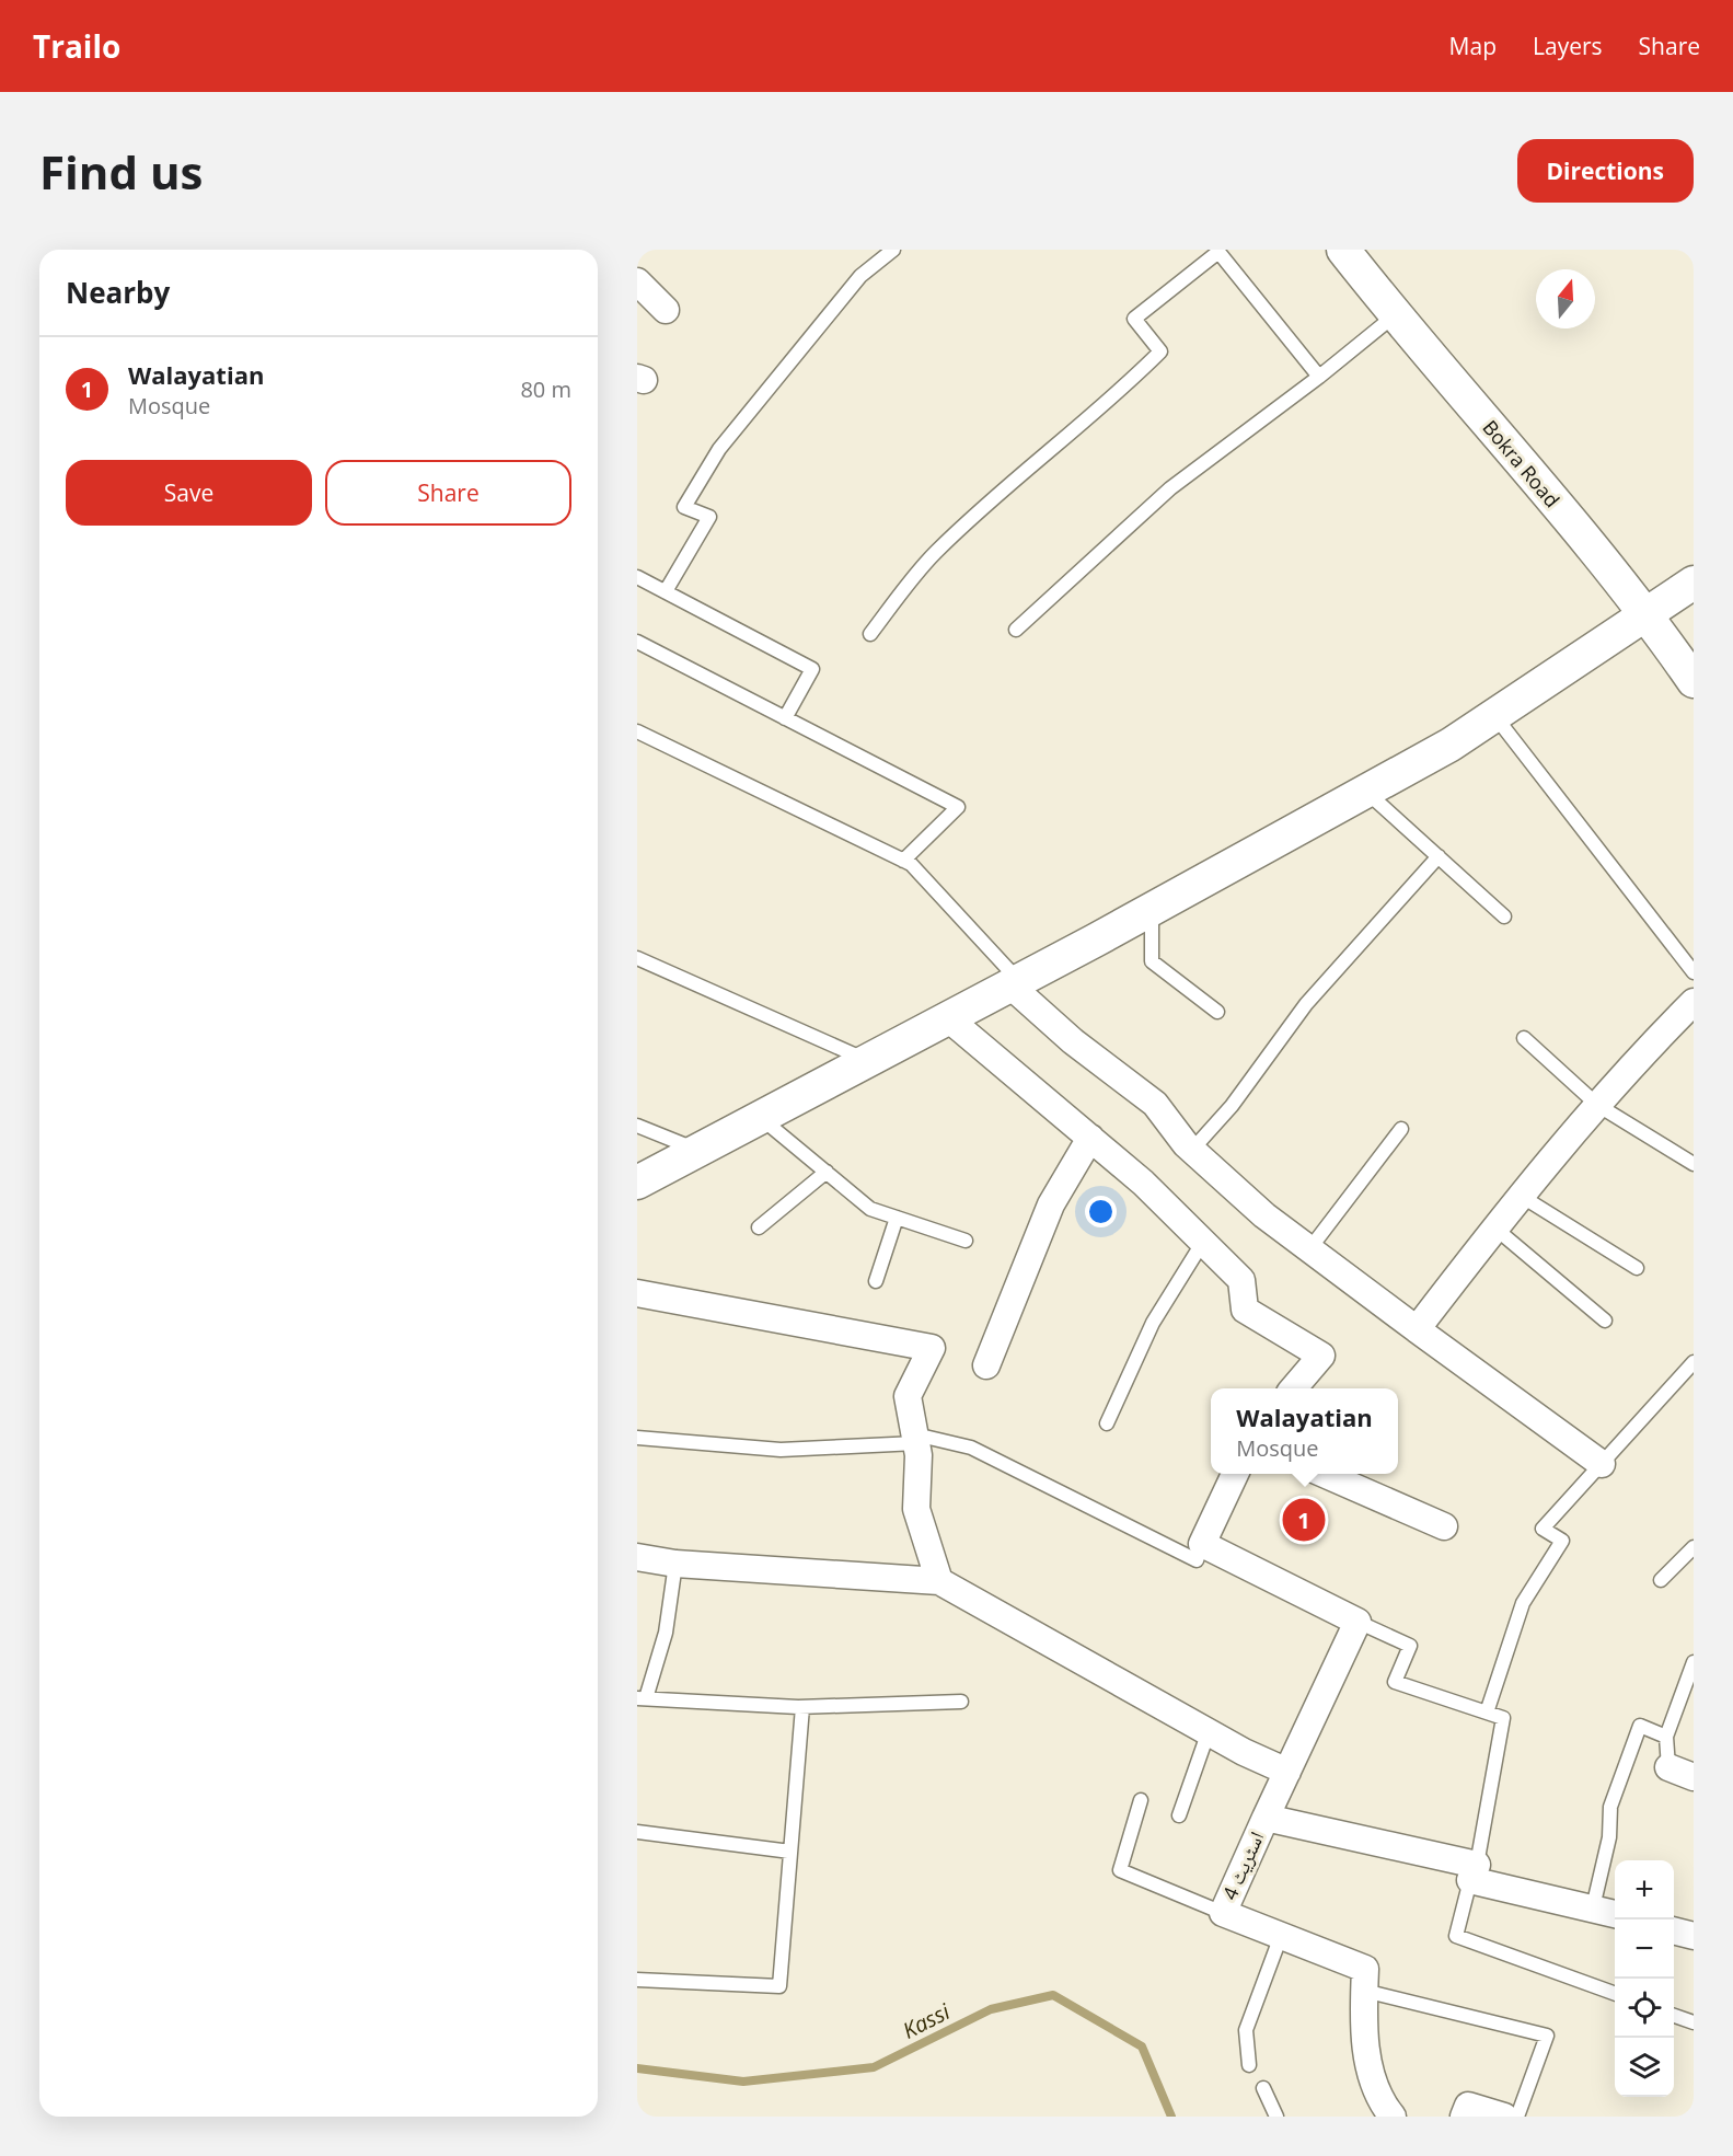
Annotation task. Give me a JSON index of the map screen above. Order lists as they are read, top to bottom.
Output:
{
  "streets": {
    "street": ["Bokra Road", "اسٹریٹ 4"]
  },
  "water": ["Kassi"],
  "north": "top",
  "page": {
    "header": "Trailo",
    "nav": ["Map", "Layers", "Share"],
    "buttons": [
      "Directions",
      ["Save", "Share"]
    ],
    "title": "Find us",
    "heading": "Nearby",
    "list": [
      {
        "mark": "1",
        "name": "Walayatian",
        "note": "Mosque",
        "value": "80 m"
      }
    ],
    "popup": ["Walayatian", "Mosque"],
    "pins": "1",
    "map_buttons": ["+", "−"]
  }
}
